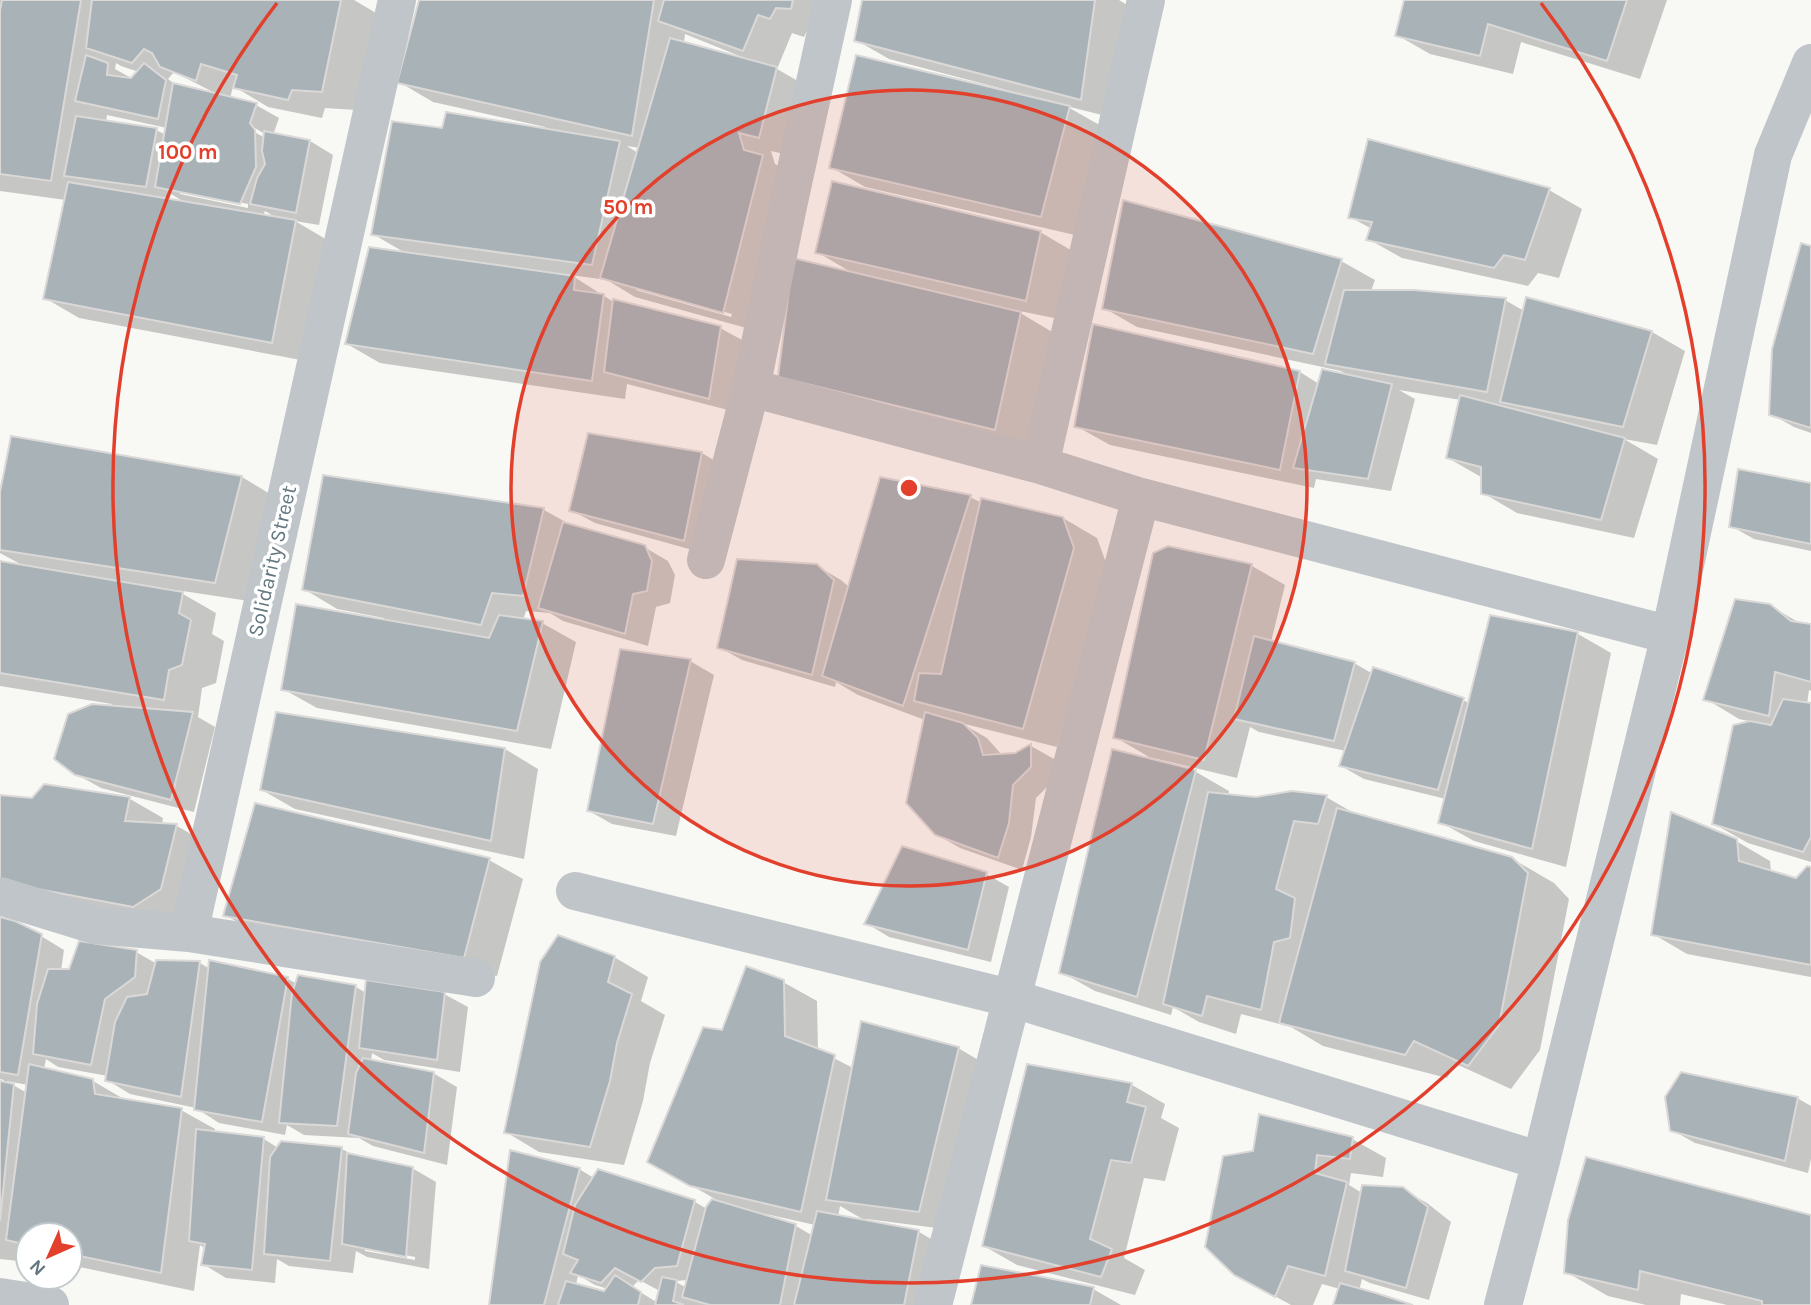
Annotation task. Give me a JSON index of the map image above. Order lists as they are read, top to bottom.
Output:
{
  "streets": {
    "street": ["Solidarity Street"]
  },
  "north": "bottom left",
  "rings": ["100 m", "50 m"]
}
